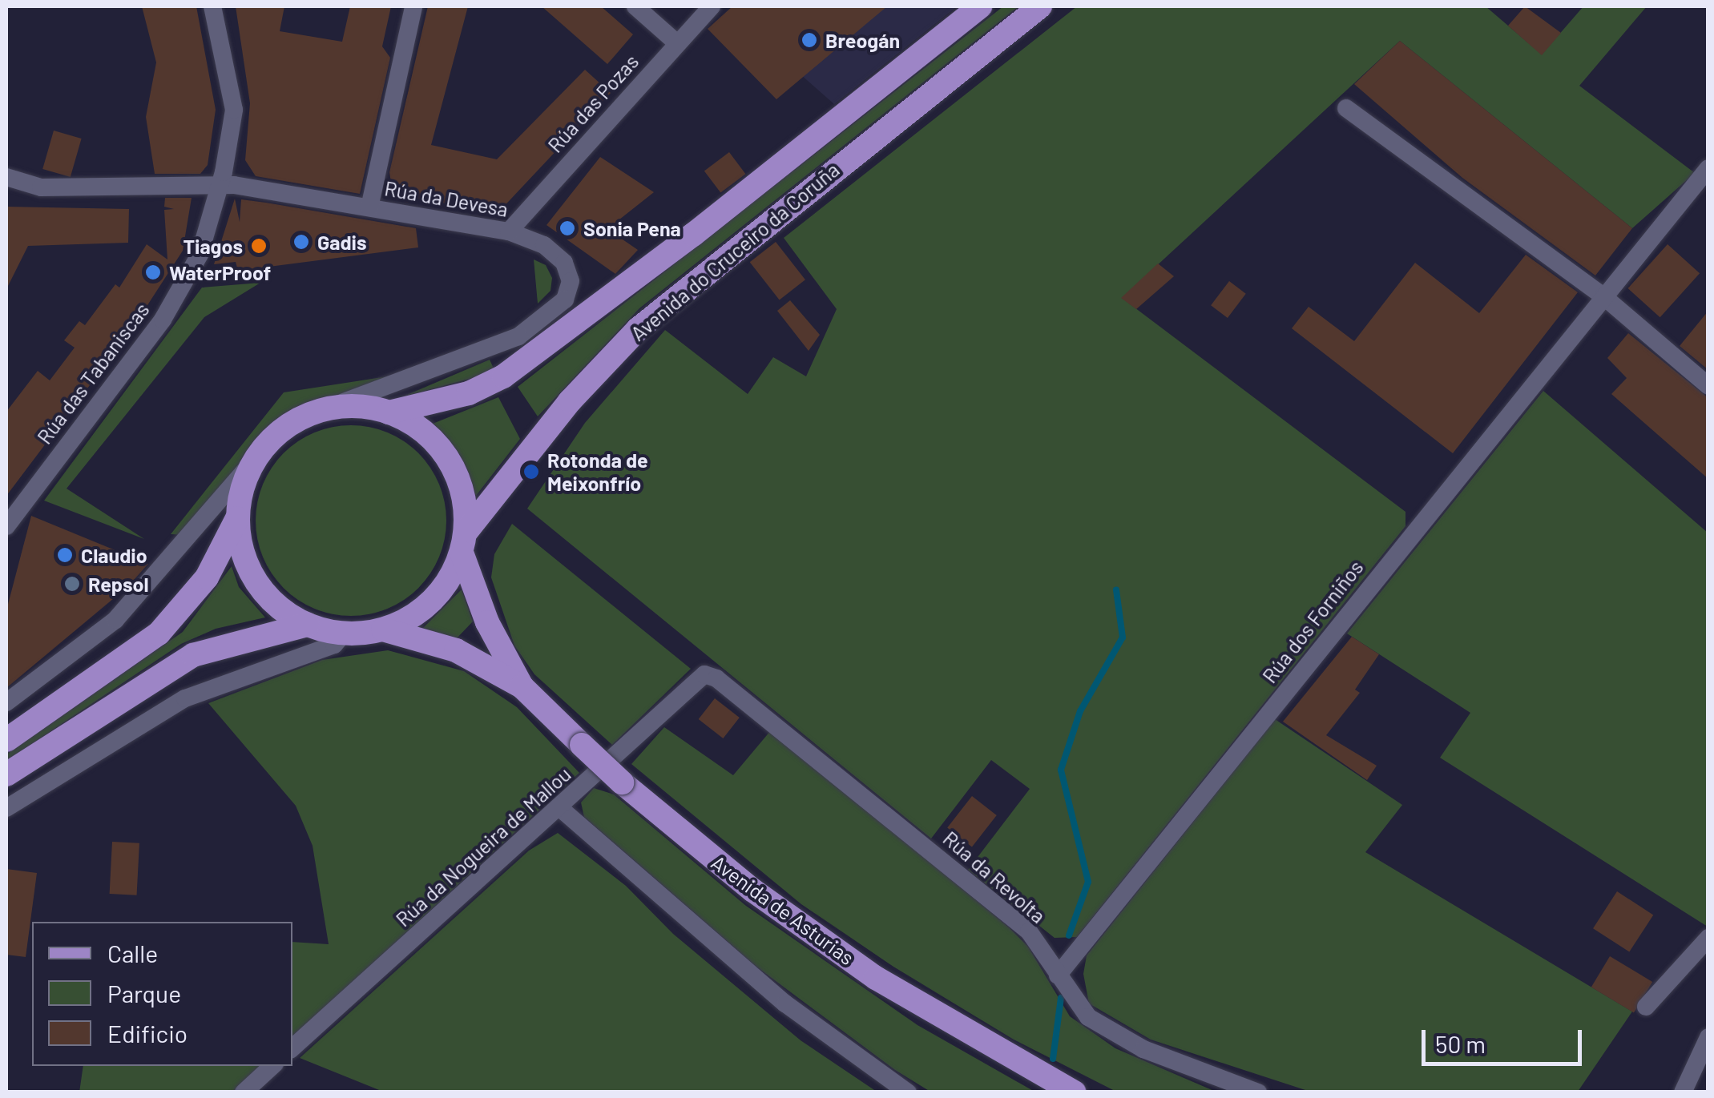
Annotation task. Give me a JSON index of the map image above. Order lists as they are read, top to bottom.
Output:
{
  "streets": {
    "main road": ["Avenida do Cruceiro da Coruña", "Avenida de Asturias"],
    "street": [
      "Rúa das Pozas",
      "Rúa da Devesa",
      "Rúa das Tabaniscas",
      "Rúa dos Forniños",
      "Rúa da Nogueira de Mallou",
      "Rúa da Revolta"
    ]
  },
  "crossings": [
    ["Rúa das Pozas", "Rúa da Devesa"],
    ["Rúa da Devesa", "Avenida do Cruceiro da Coruña"],
    ["Rúa da Devesa", "Rúa das Tabaniscas"],
    ["Rúa da Devesa", "Avenida de Asturias"],
    ["Avenida do Cruceiro da Coruña", "Avenida de Asturias"],
    ["Rúa dos Forniños", "Rúa da Revolta"],
    ["Rúa da Nogueira de Mallou", "Rúa da Revolta"]
  ],
  "places": [
    "Breogán",
    "Sonia Pena",
    "Gadis",
    "Tiagos",
    "WaterProof",
    "Rotonda de Meixonfrío",
    "Claudio",
    "Repsol"
  ],
  "legend": ["Calle", "Parque", "Edificio"],
  "scale_bar": "50 m"
}
